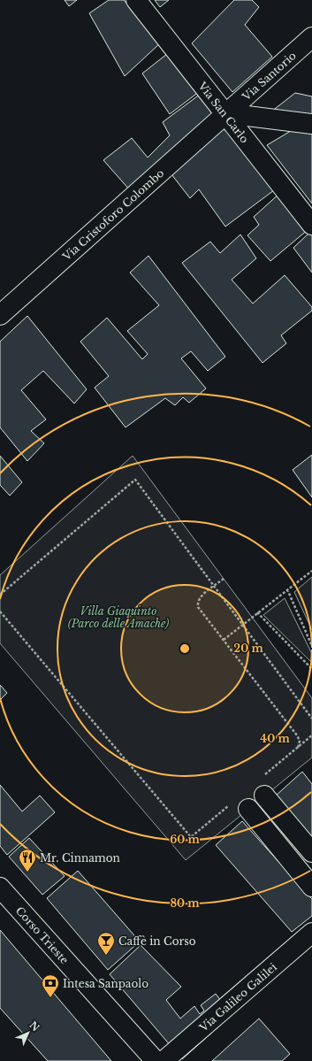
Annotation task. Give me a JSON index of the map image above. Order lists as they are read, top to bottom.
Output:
{
  "streets": {
    "street": [
      "Via Santorio",
      "Via San Carlo",
      "Via Cristoforo Colombo",
      "Corso Trieste",
      "Via Galileo Galilei"
    ]
  },
  "crossings": [
    ["Via Santorio", "Via San Carlo"],
    ["Via Santorio", "Via Cristoforo Colombo"],
    ["Via San Carlo", "Via Cristoforo Colombo"]
  ],
  "parks": ["Villa Giaquinto (Parco delle Amache)"],
  "places": {
    "restaurant": ["Mr. Cinnamon"],
    "bar": ["Caffè in Corso"],
    "bank": ["Intesa Sanpaolo"]
  },
  "north": "top right",
  "rings": [
    "20 m",
    "40 m",
    "60 m",
    "80 m"
  ]
}
